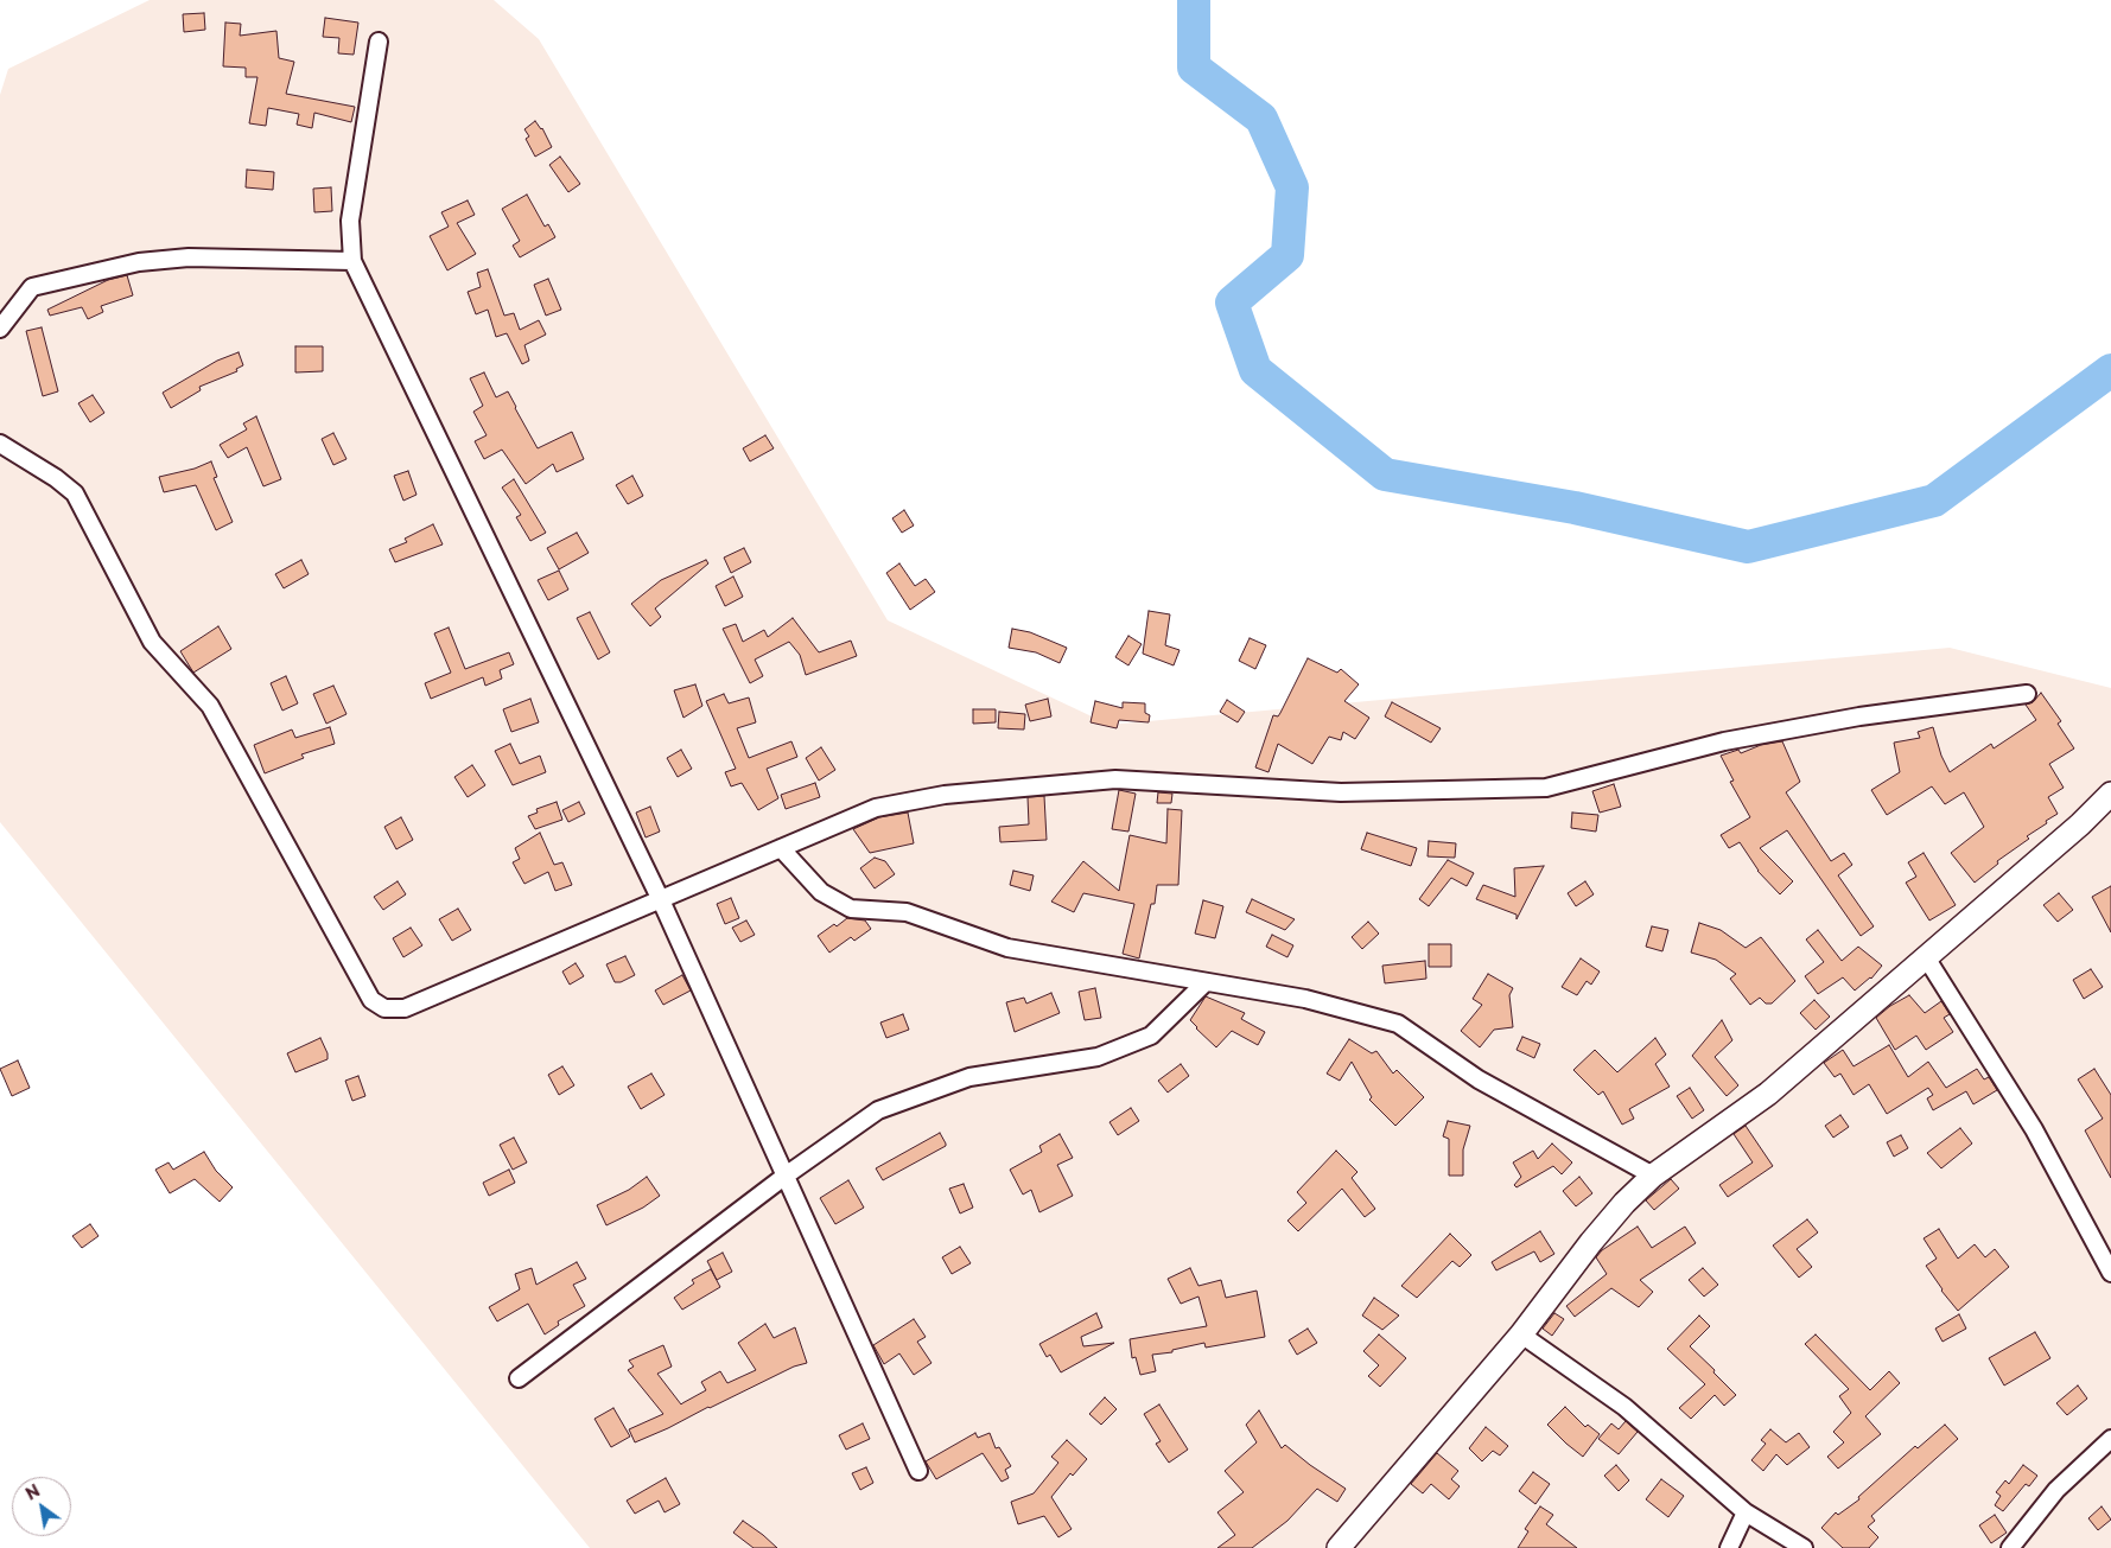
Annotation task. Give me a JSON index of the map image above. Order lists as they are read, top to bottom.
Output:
{
  "north": "top left"
}
